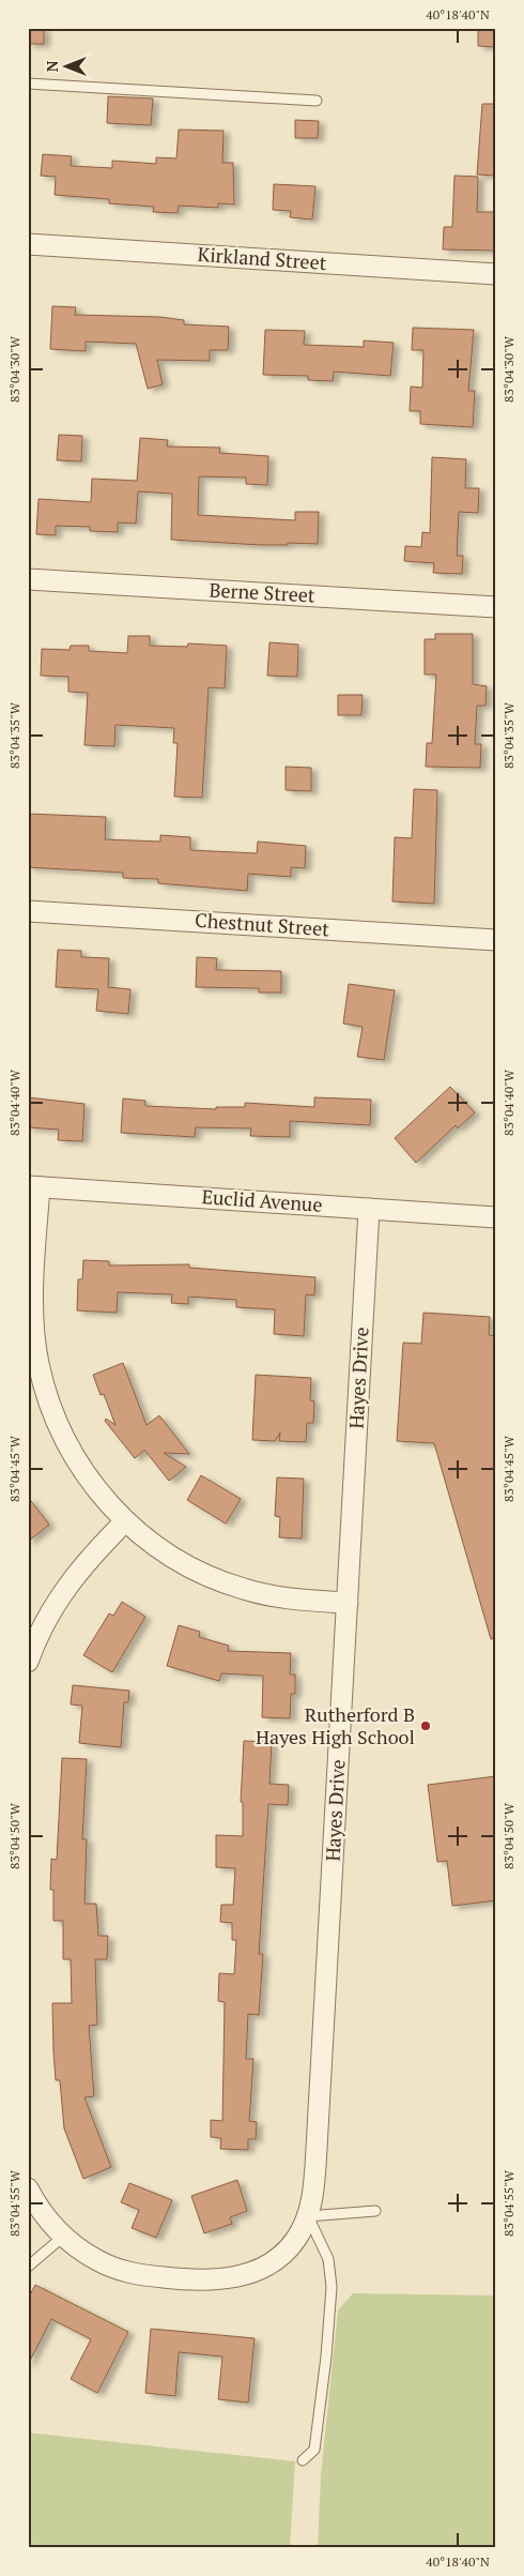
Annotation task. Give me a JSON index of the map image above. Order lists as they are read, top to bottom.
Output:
{
  "streets": {
    "street": [
      "Kirkland Street",
      "Berne Street",
      "Chestnut Street",
      "Euclid Avenue",
      "Hayes Drive"
    ]
  },
  "crossings": [
    ["Euclid Avenue", "Hayes Drive"]
  ],
  "places": ["Rutherford B Hayes High School"],
  "north": "left",
  "coordinates": [
    "40°18'40\"N",
    "83°04'30\"W",
    "83°04'35\"W",
    "83°04'40\"W",
    "83°04'45\"W",
    "83°04'50\"W",
    "83°04'55\"W"
  ]
}
